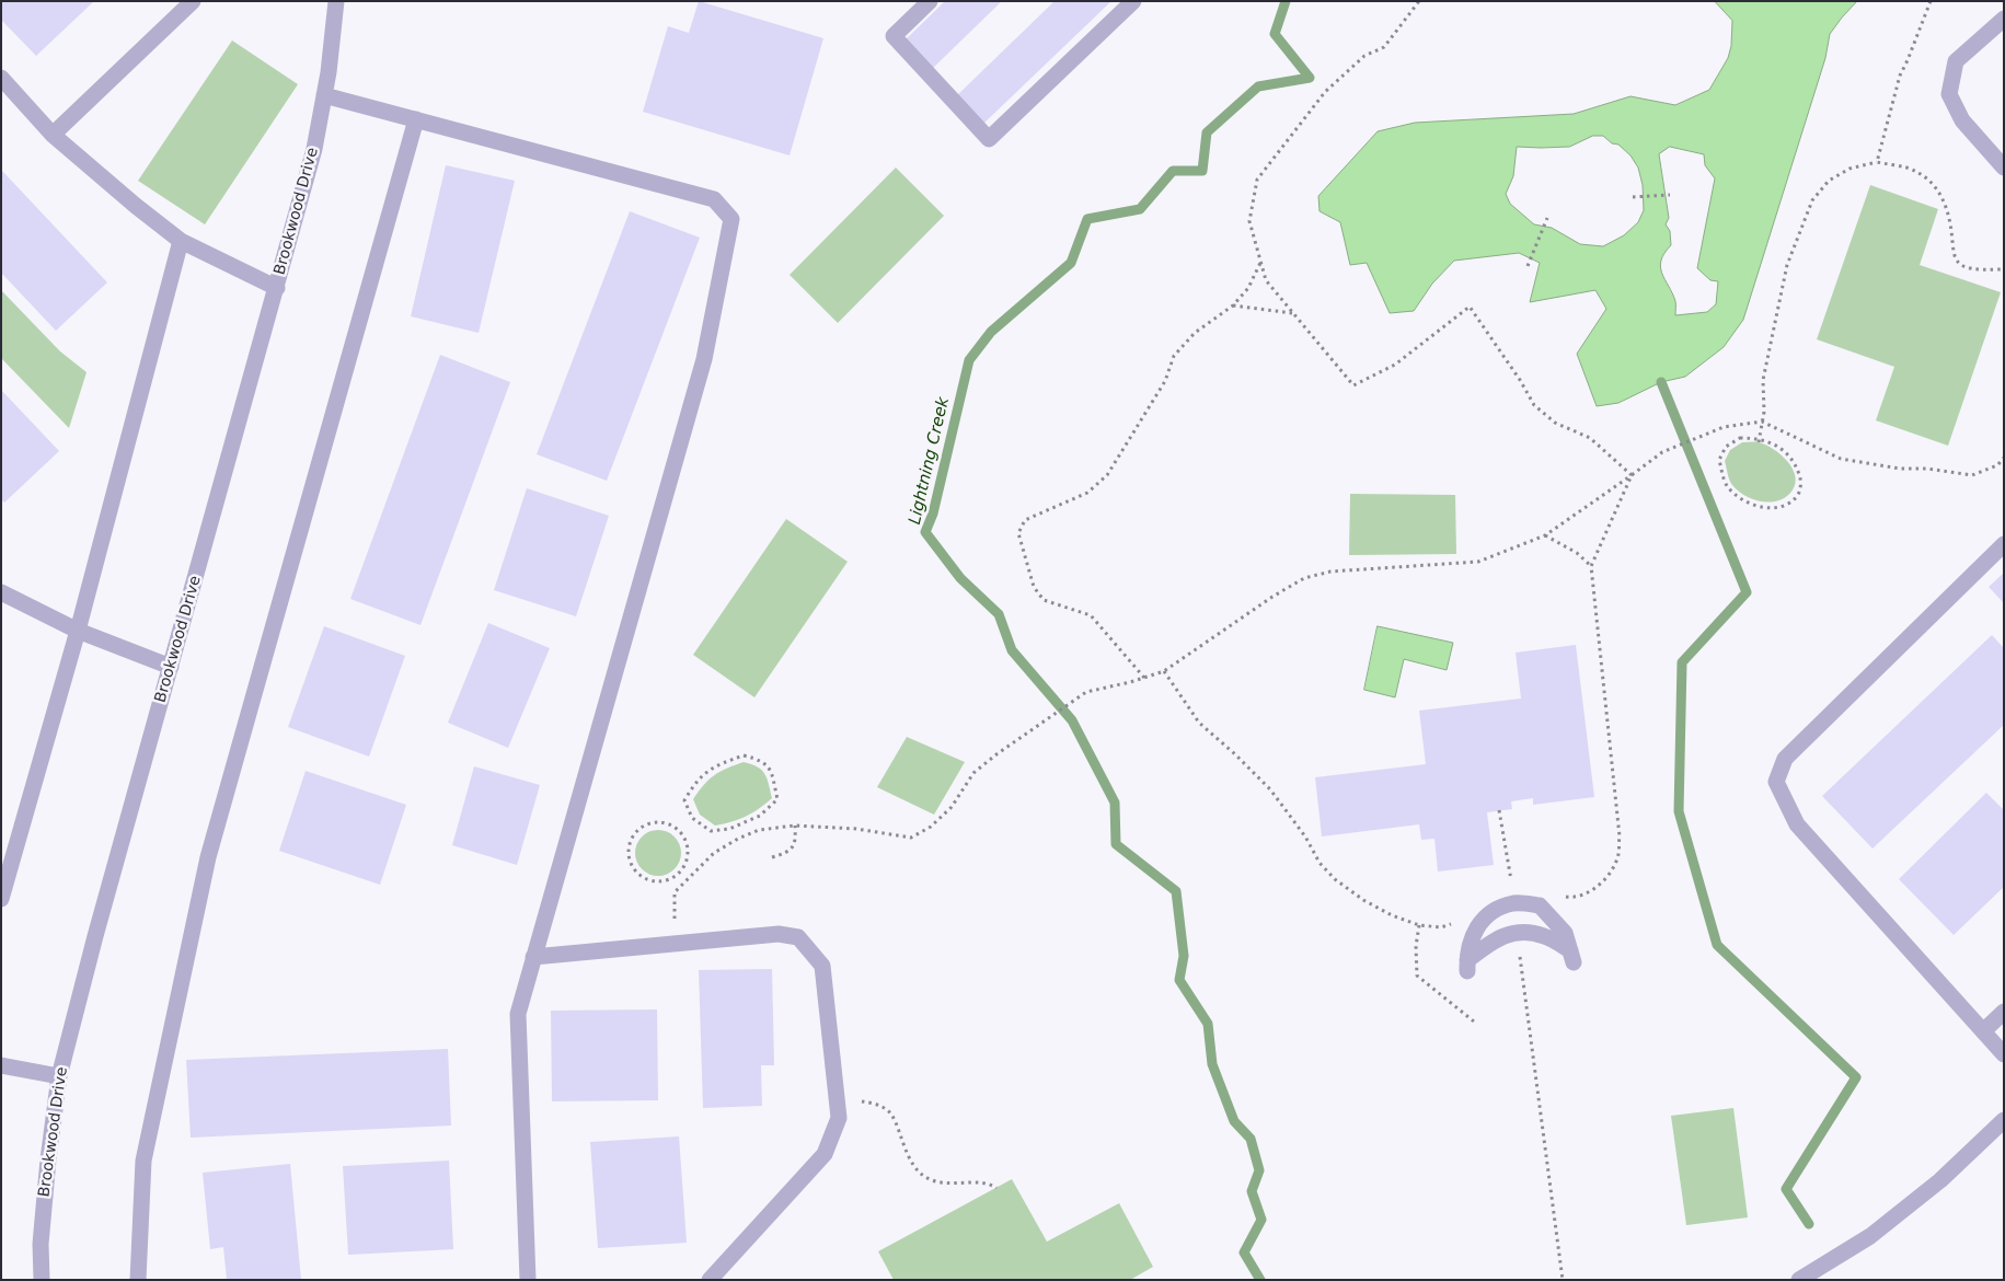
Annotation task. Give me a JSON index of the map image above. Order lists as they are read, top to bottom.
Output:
{
  "streets": {
    "street": ["Brookwood Drive"]
  },
  "water": ["Lightning Creek"]
}
